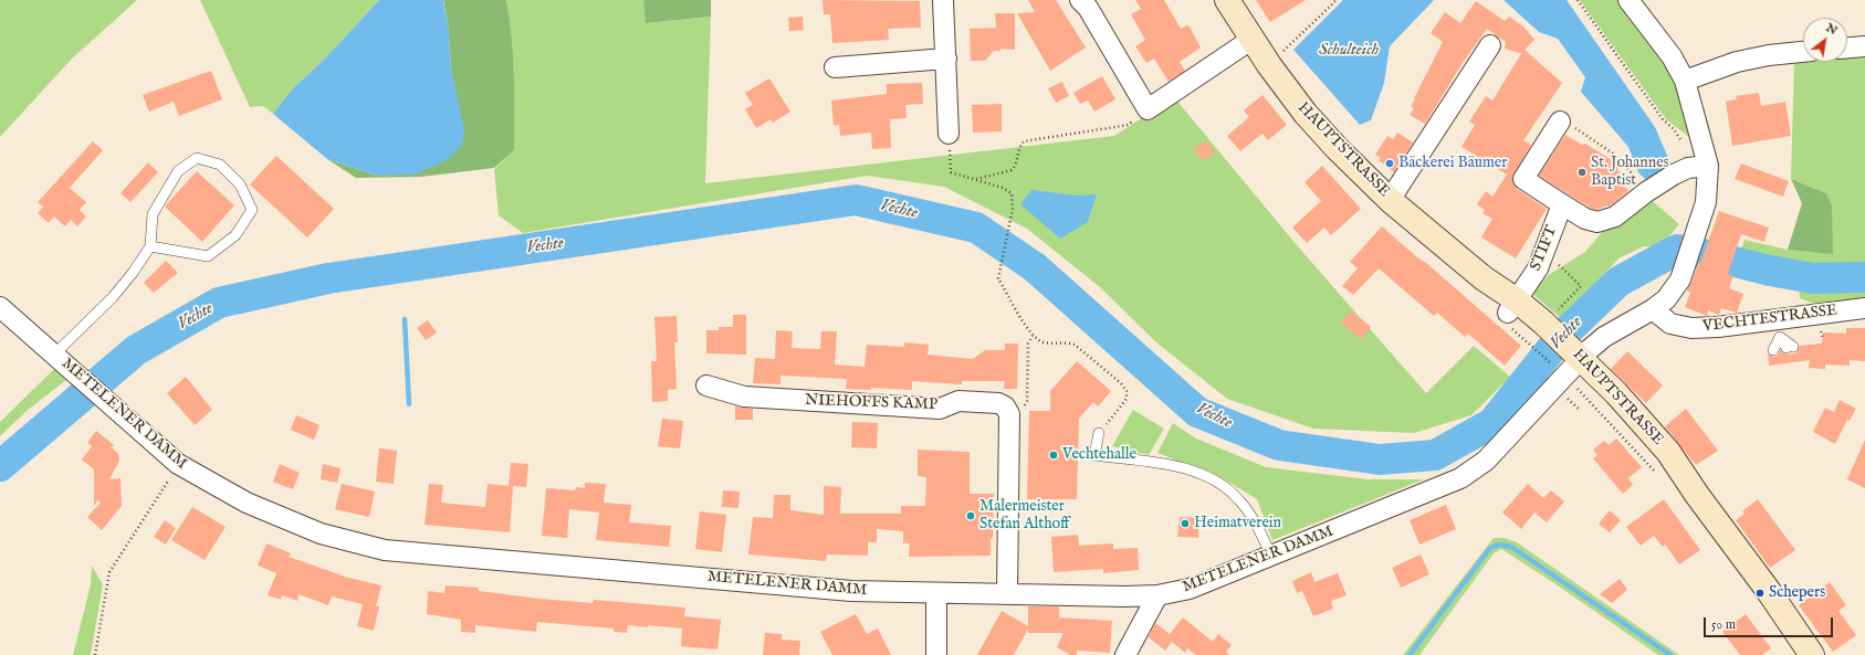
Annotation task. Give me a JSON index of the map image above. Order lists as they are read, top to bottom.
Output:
{
  "streets": {
    "main road": ["HAUPTSTRASSE"],
    "street": [
      "STIFT",
      "VECHTESTRASSE",
      "NIEHOFFS KAMP",
      "METELENER DAMM"
    ]
  },
  "crossings": [
    ["HAUPTSTRASSE", "STIFT"],
    ["HAUPTSTRASSE", "METELENER DAMM"],
    ["STIFT", "METELENER DAMM"],
    ["VECHTESTRASSE", "METELENER DAMM"],
    ["NIEHOFFS KAMP", "METELENER DAMM"]
  ],
  "water": ["Schulteich", "Vechte"],
  "places": [
    "Bäckerei Bäumer",
    "St. Johannes Baptist",
    "Vechtehalle",
    "Malermeister Stefan Althoff",
    "Heimatverein",
    "Schepers"
  ],
  "scale_bar": "50 m",
  "north": "top right"
}
